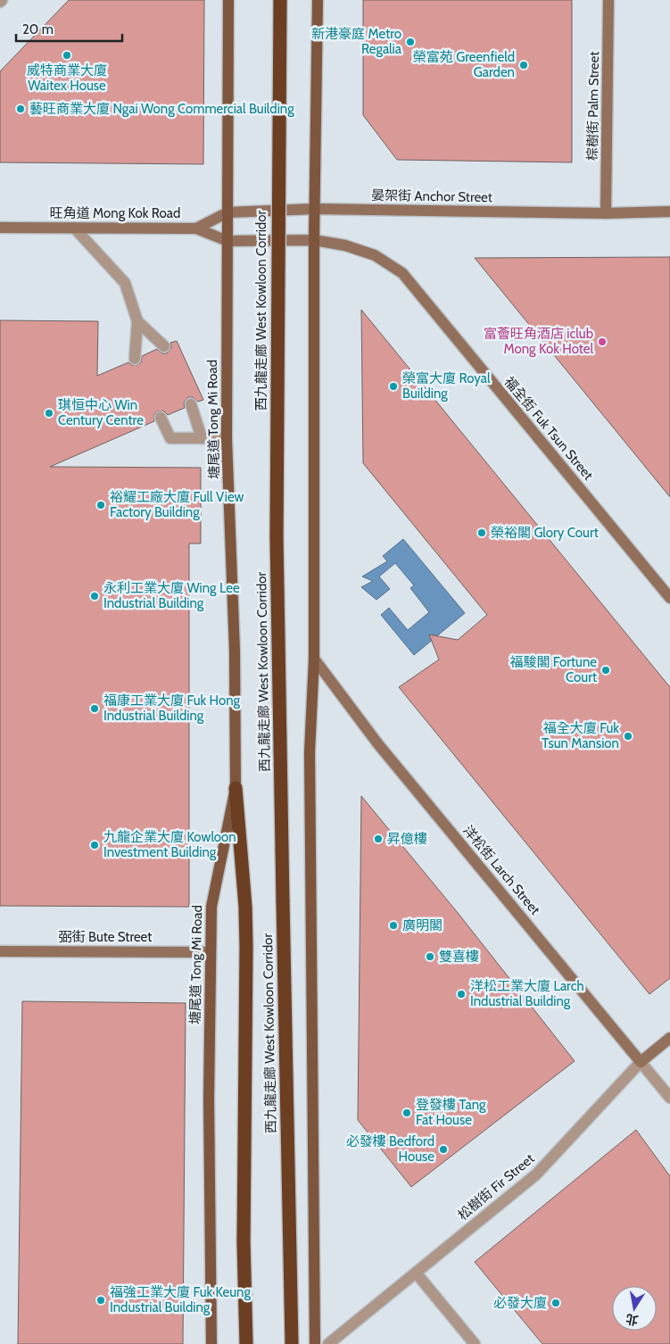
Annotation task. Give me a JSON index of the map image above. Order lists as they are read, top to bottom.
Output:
{
  "streets": {
    "highway": ["西九龍走廊 West Kowloon Corridor"],
    "main road": ["塘尾道 Tong Mi Road"],
    "street": [
      "棕樹街 Palm Street",
      "晏架街 Anchor Street",
      "旺角道 Mong Kok Road",
      "福全街 Fuk Tsun Street",
      "洋松街 Larch Street",
      "弼街 Bute Street",
      "松樹街 Fir Street"
    ]
  },
  "crossings": [
    ["棕樹街 Palm Street", "晏架街 Anchor Street"],
    ["晏架街 Anchor Street", "旺角道 Mong Kok Road"],
    ["晏架街 Anchor Street", "塘尾道 Tong Mi Road"],
    ["旺角道 Mong Kok Road", "塘尾道 Tong Mi Road"],
    ["旺角道 Mong Kok Road", "福全街 Fuk Tsun Street"],
    ["塘尾道 Tong Mi Road", "福全街 Fuk Tsun Street"],
    ["塘尾道 Tong Mi Road", "弼街 Bute Street"],
    ["洋松街 Larch Street", "松樹街 Fir Street"]
  ],
  "places": [
    "新港豪庭 Metro Regalia",
    "威特商業大廈 Waitex House",
    "榮富苑 Greenfield Garden",
    "藝旺商業大廈 Ngai Wong Commercial Building",
    "富薈旺角酒店 iclub Mong Kok Hotel",
    "榮富大廈 Royal Building",
    "琪恒中心 Win Century Centre",
    "裕耀工廠大廈 Full View Factory Building",
    "榮裕閣 Glory Court",
    "永利工業大廈 Wing Lee Industrial Building",
    "福駿閣 Fortune Court",
    "福康工業大廈 Fuk Hong Industrial Building",
    "福全大廈 Fuk Tsun Mansion",
    "昇億樓",
    "九龍企業大廈 Kowloon Investment Building",
    "廣明閣",
    "雙喜樓",
    "洋松工業大廈 Larch Industrial Building",
    "登發樓 Tang Fat House",
    "必發樓 Bedford House",
    "福強工業大廈 Fuk Keung Industrial Building",
    "必發大廈"
  ],
  "scale_bar": "20 m",
  "north": "bottom"
}
